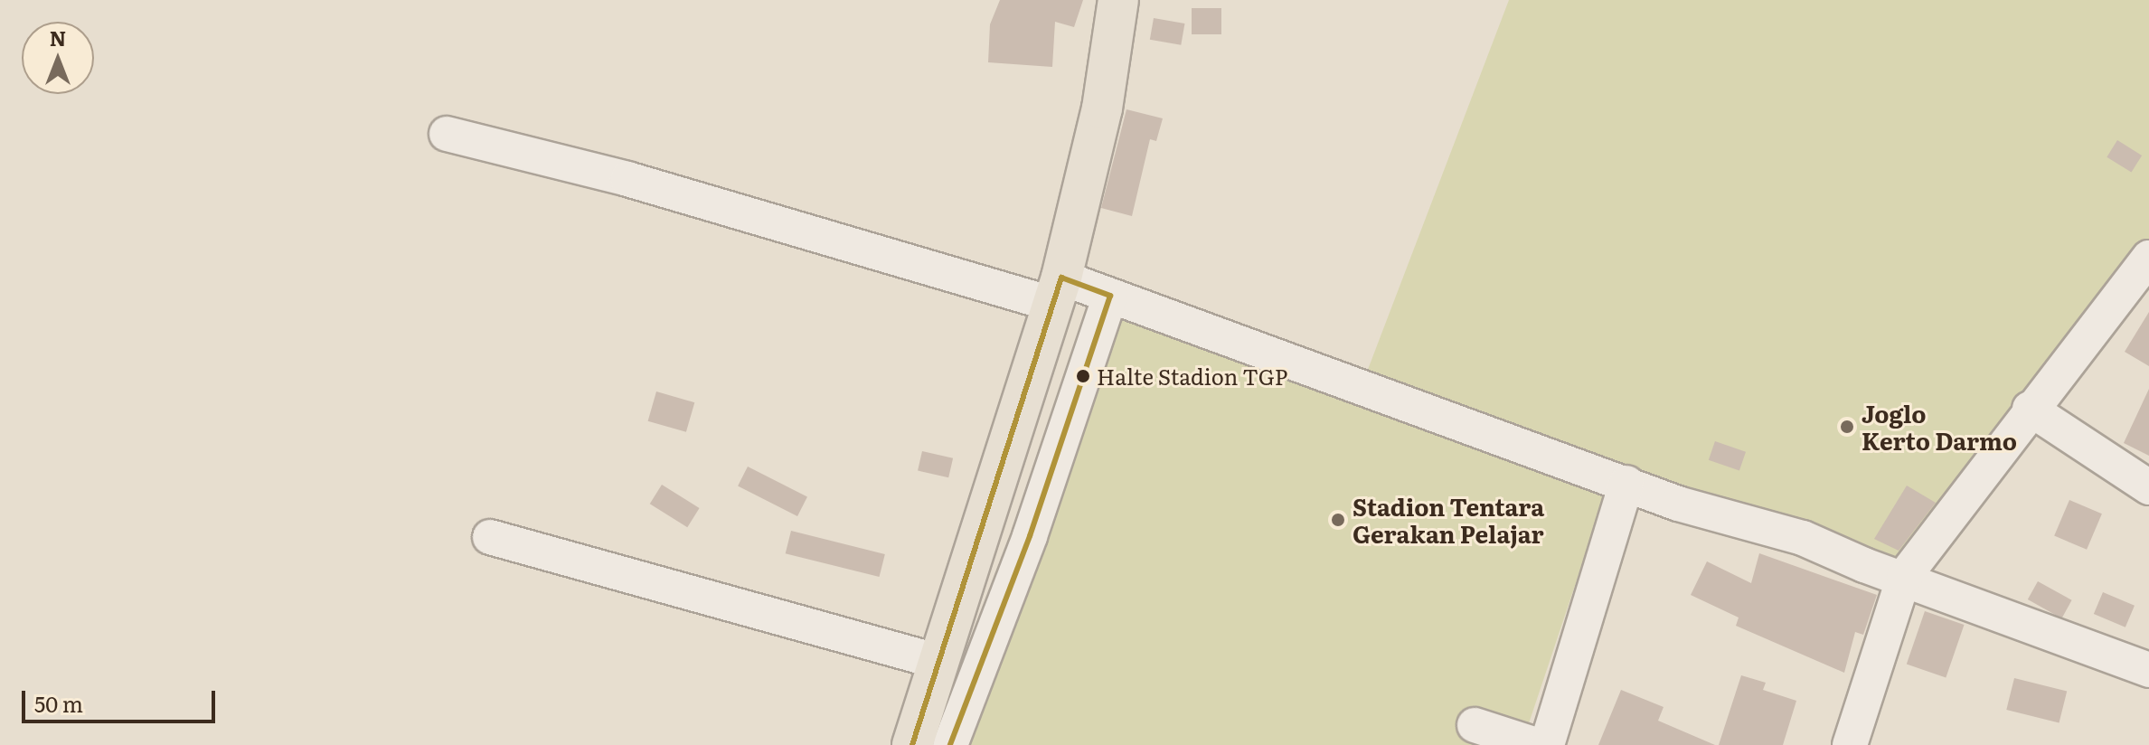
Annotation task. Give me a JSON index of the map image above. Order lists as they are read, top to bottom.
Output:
{
  "places": ["Halte Stadion TGP", "Joglo Kerto Darmo", "Stadion Tentara Gerakan Pelajar"],
  "scale_bar": "50 m",
  "north": "top"
}
